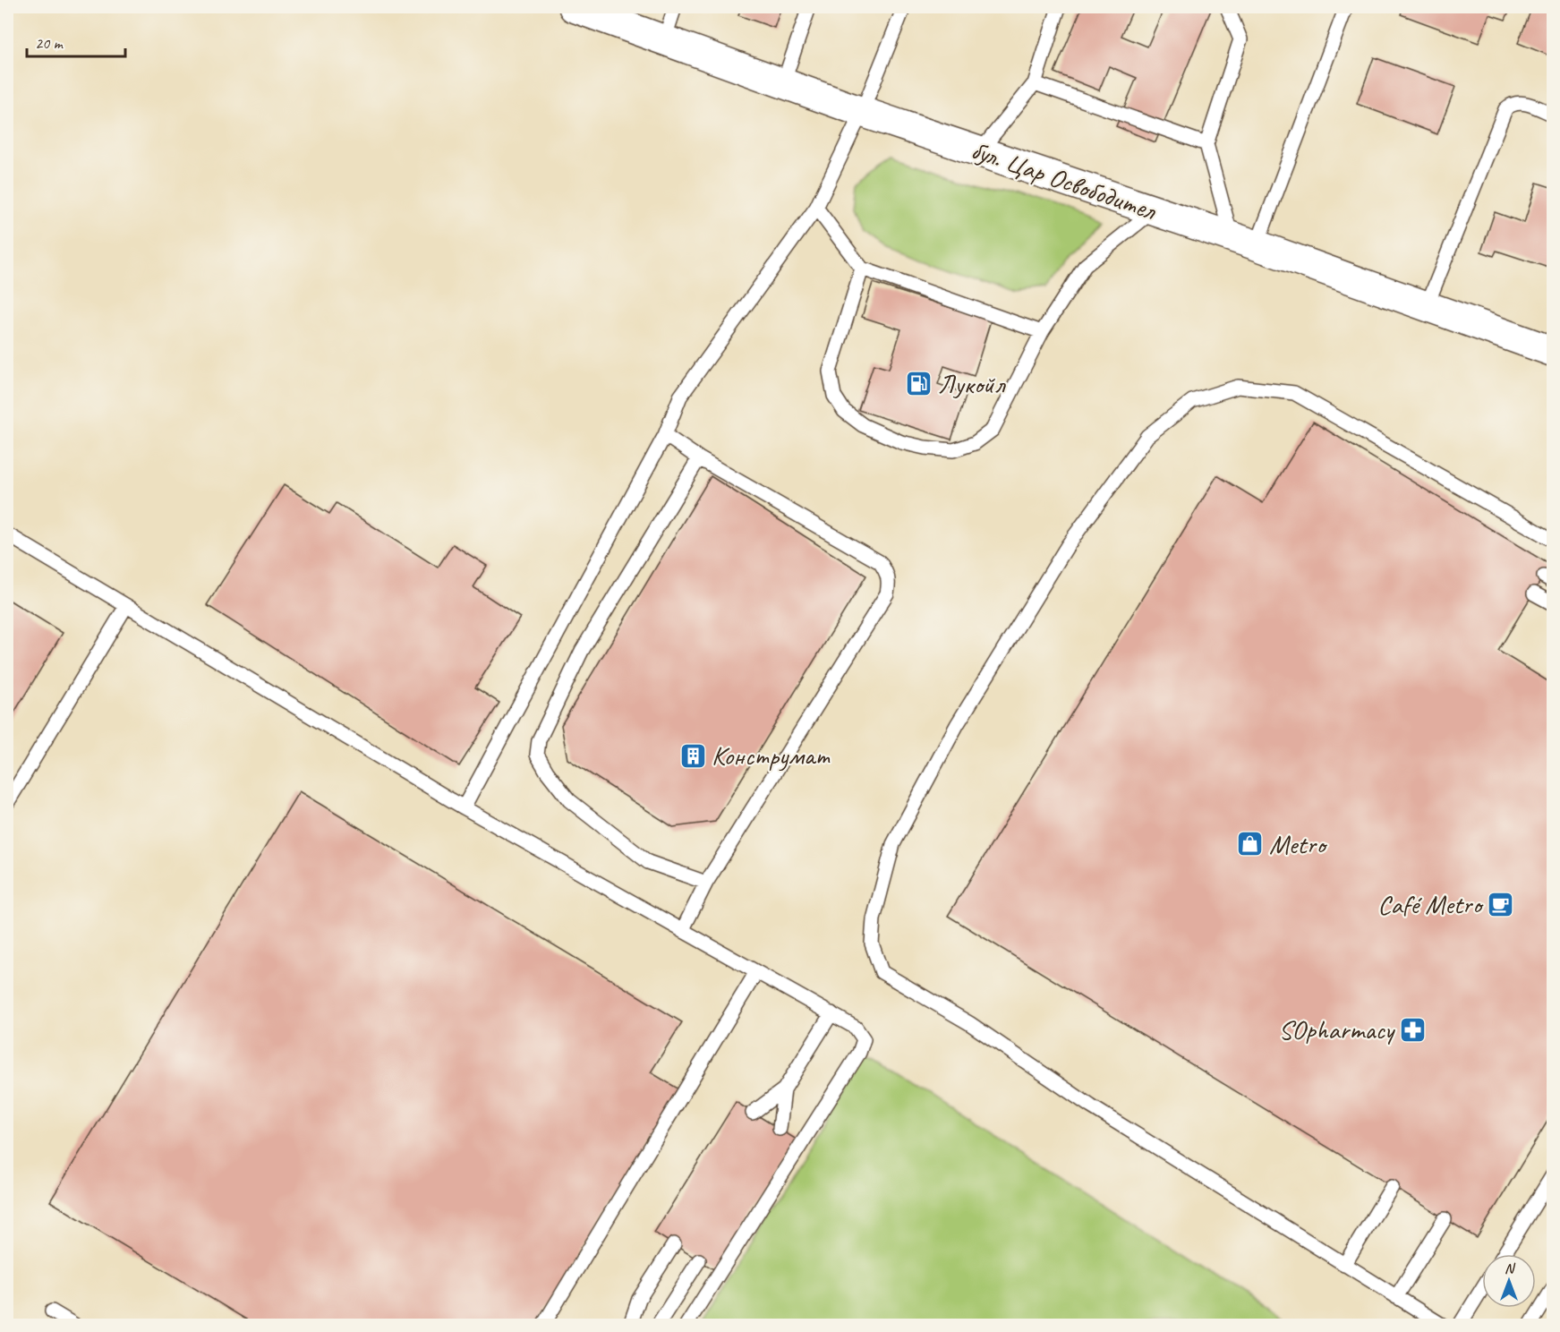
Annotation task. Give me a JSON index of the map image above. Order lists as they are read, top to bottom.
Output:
{
  "streets": {
    "main road": ["бул. Цар Освободител"]
  },
  "places": {
    "fuel station": ["Лукойл"],
    "building": ["Конструмат"],
    "shop": ["Metro"],
    "cafe": ["Café Metro"],
    "pharmacy": ["SOpharmacy"]
  },
  "scale_bar": "20 m",
  "north": "top"
}
